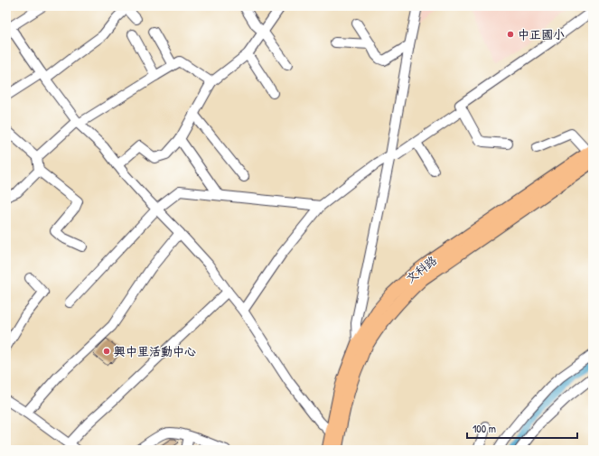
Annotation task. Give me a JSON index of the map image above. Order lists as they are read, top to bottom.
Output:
{
  "streets": {
    "main road": ["文科路"]
  },
  "places": ["中正國小", "興中里活動中心"],
  "scale_bar": "100 m"
}
